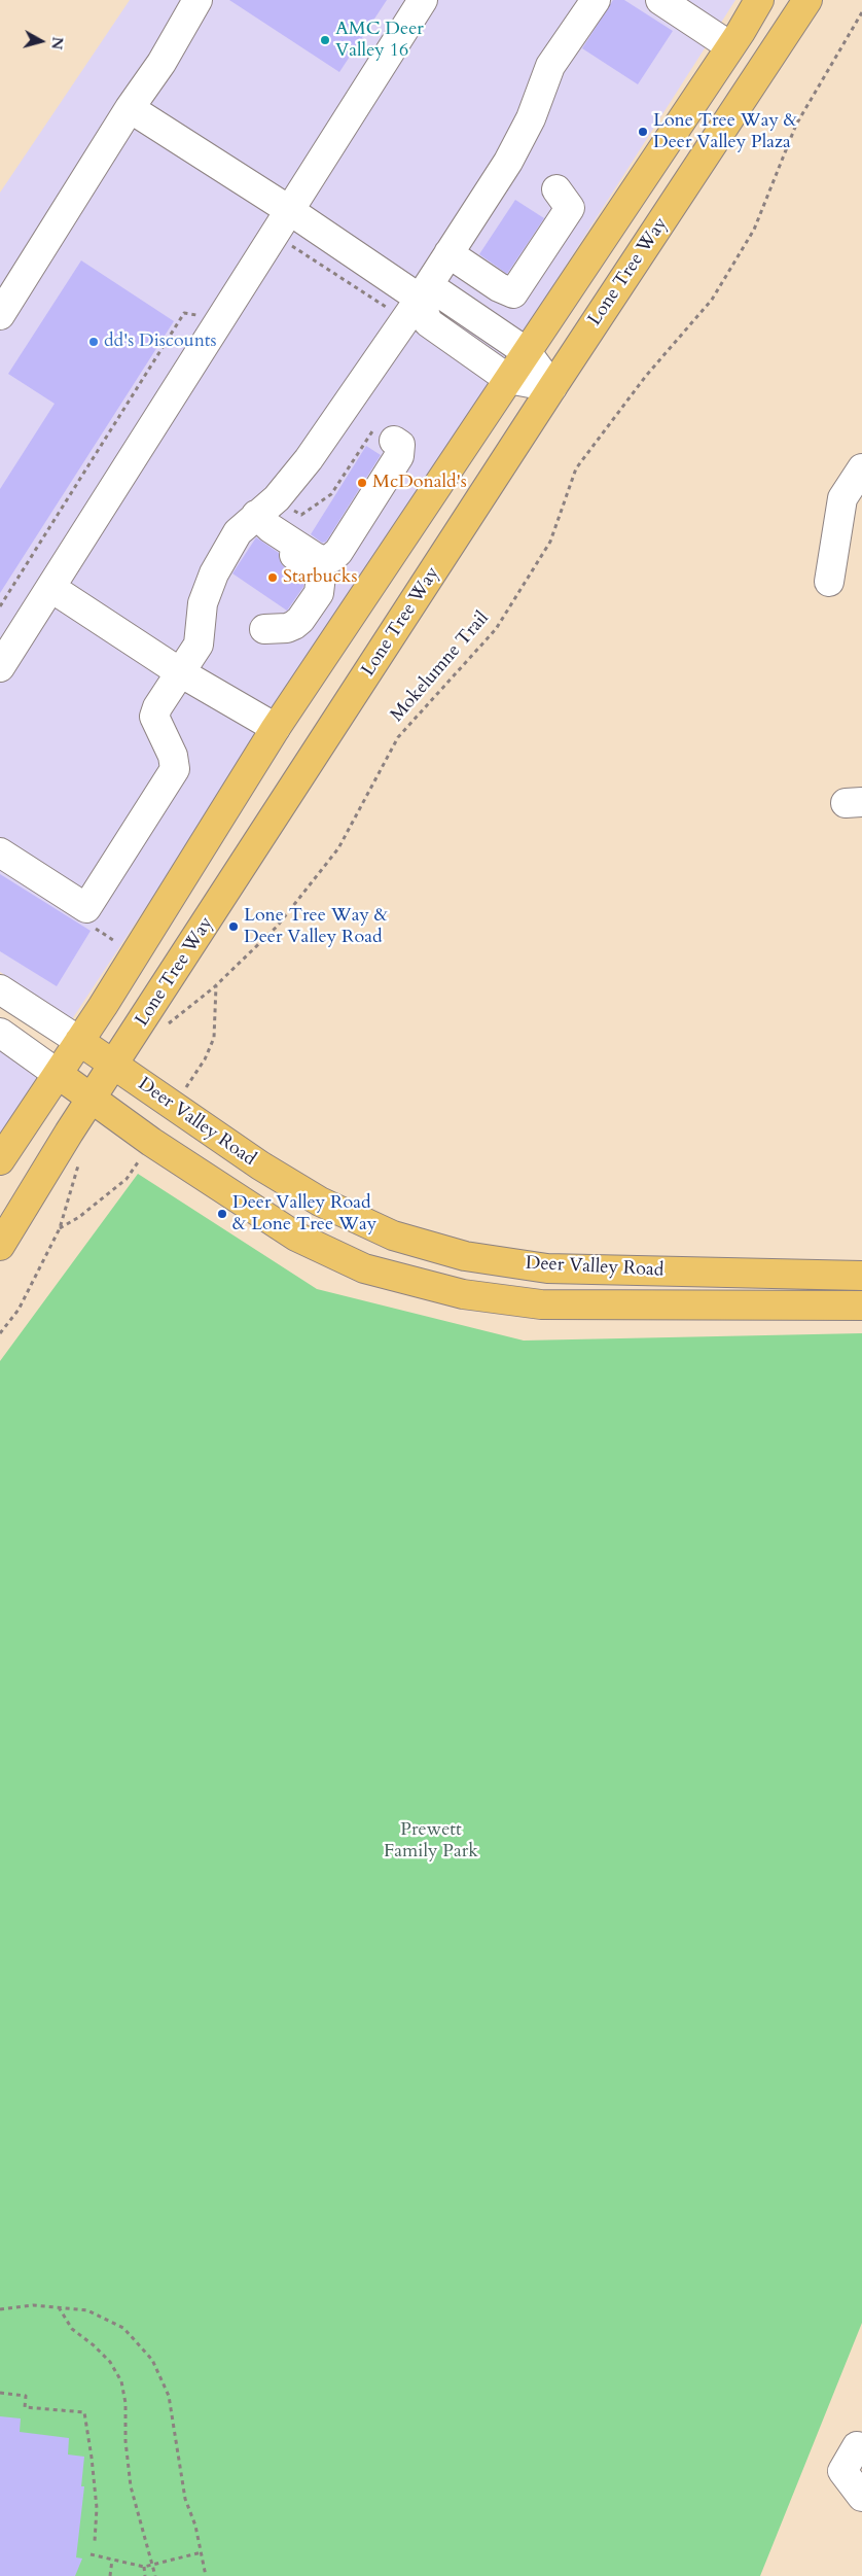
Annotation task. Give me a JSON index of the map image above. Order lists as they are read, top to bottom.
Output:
{
  "streets": {
    "main road": ["Lone Tree Way", "Deer Valley Road"],
    "path": ["Mokelumne Trail"]
  },
  "crossings": [
    ["Lone Tree Way", "Deer Valley Road"]
  ],
  "parks": ["Prewett Family Park"],
  "places": [
    "AMC Deer Valley 16",
    "Lone Tree Way & Deer Valley Plaza",
    "dd's Discounts",
    "McDonald's",
    "Starbucks",
    "Lone Tree Way & Deer Valley Road",
    "Deer Valley Road & Lone Tree Way"
  ],
  "north": "right"
}
